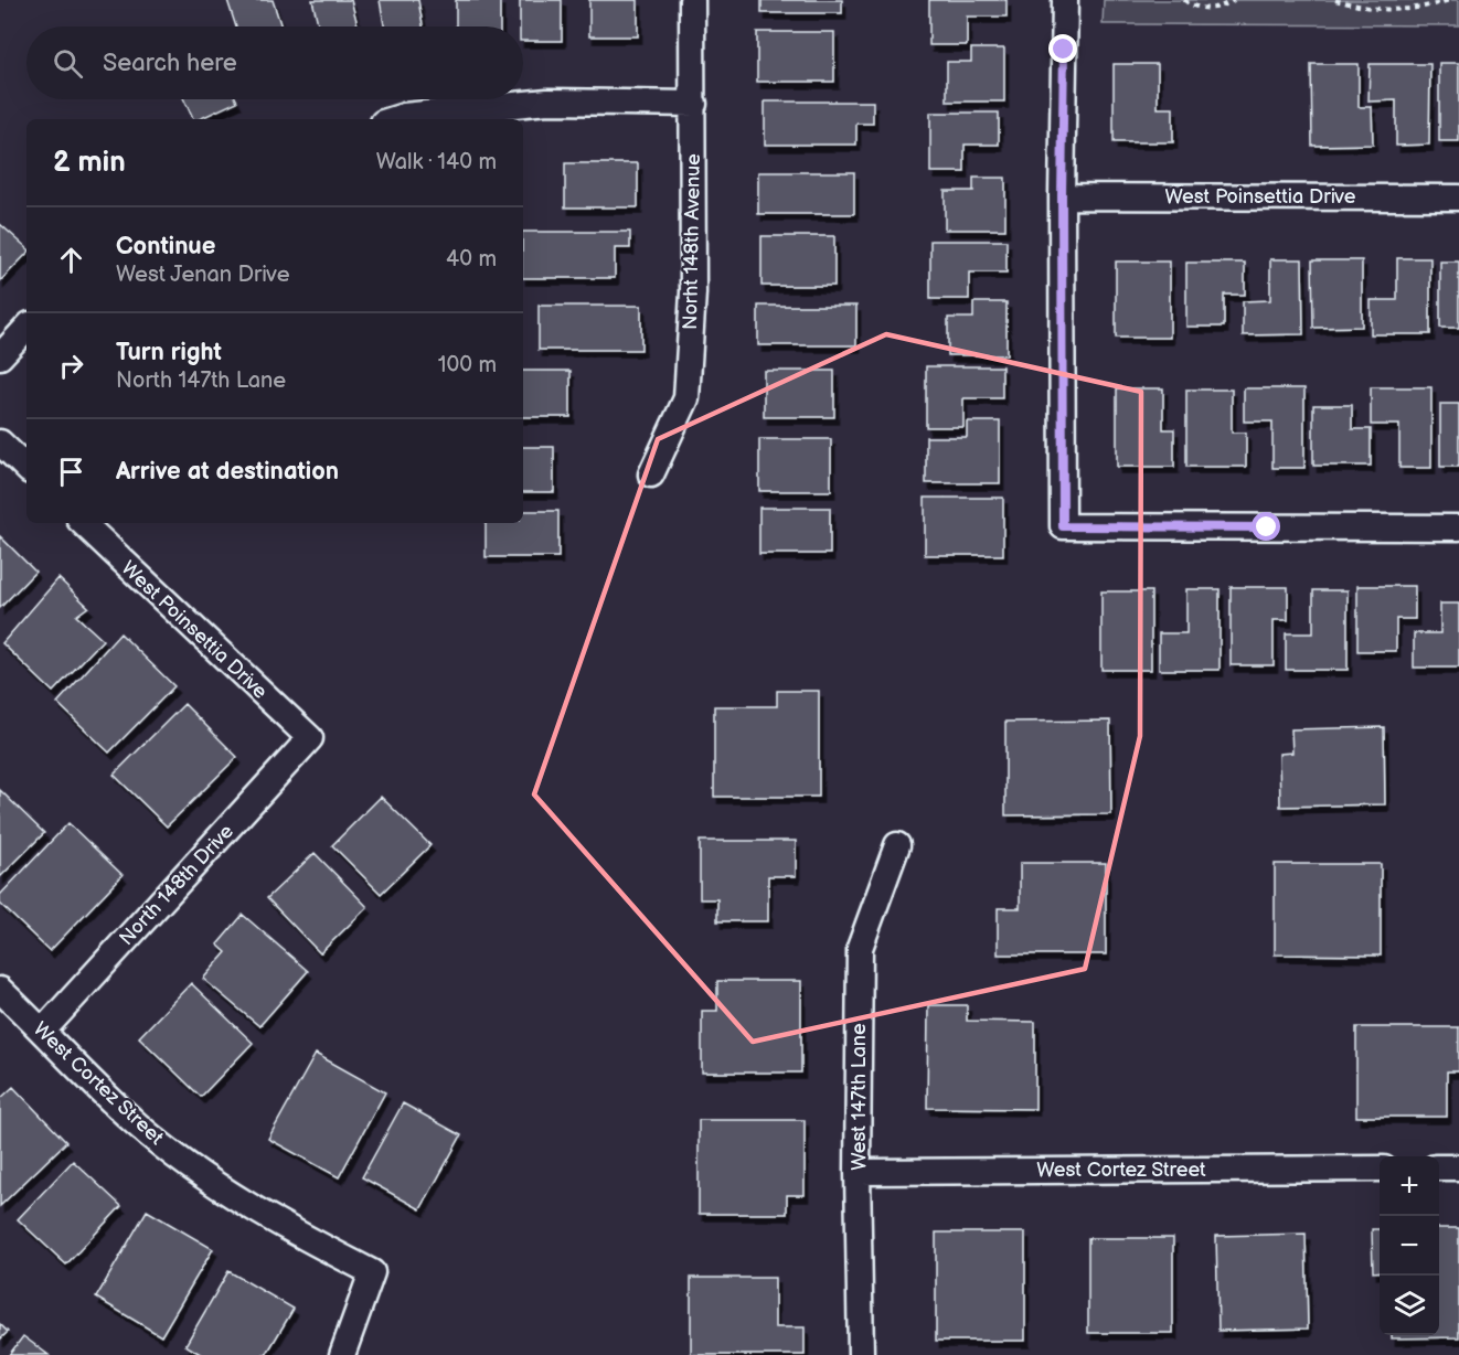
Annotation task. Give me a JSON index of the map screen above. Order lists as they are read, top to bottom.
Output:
{
  "streets": {
    "street": [
      "West Poinsettia Drive",
      "Norht 148th Avenue",
      "North 148th Drive",
      "West Cortez Street",
      "West 147th Lane"
    ]
  },
  "crossings": [
    ["West Poinsettia Drive", "North 148th Drive"],
    ["North 148th Drive", "West Cortez Street"],
    ["West Cortez Street", "West 147th Lane"]
  ],
  "page": {
    "search": "Search here",
    "heading": ["2 min", "Walk · 140 m"],
    "list": [
      ["Continue", "West Jenan Drive", "40 m"],
      ["Turn right", "North 147th Lane", "100 m"],
      "Arrive at destination"
    ],
    "map_buttons": ["+", "−"]
  }
}
